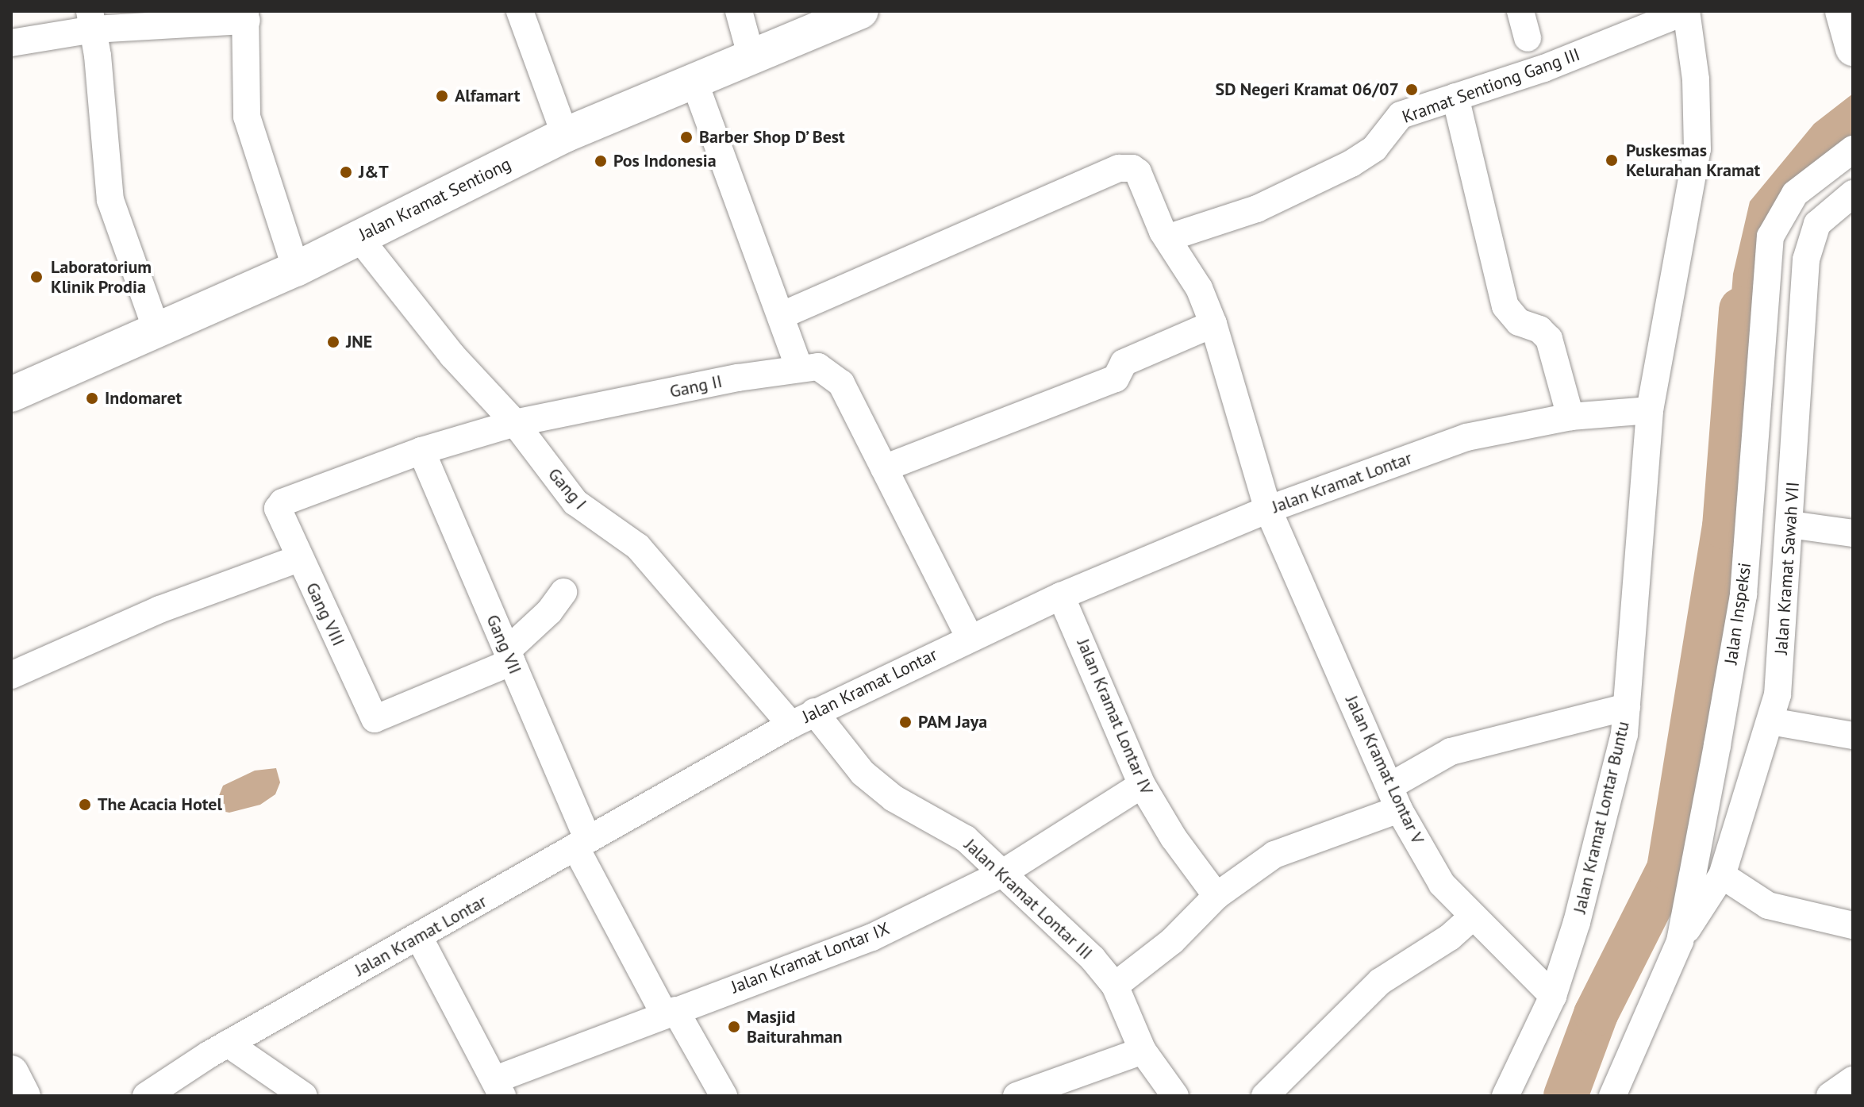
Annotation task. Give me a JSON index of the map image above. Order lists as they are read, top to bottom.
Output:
{
  "streets": {
    "street": [
      "Kramat Sentiong Gang III",
      "Jalan Kramat Sentiong",
      "Gang II",
      "Jalan Kramat Lontar",
      "Gang I",
      "Jalan Kramat Sawah VII",
      "Jalan Inspeksi",
      "Gang VIII",
      "Gang VII",
      "Jalan Kramat Lontar IV",
      "Jalan Kramat Lontar V",
      "Jalan Kramat Lontar Buntu",
      "Jalan Kramat Lontar III",
      "Jalan Kramat Lontar IX"
    ]
  },
  "crossings": [
    ["Kramat Sentiong Gang III", "Jalan Kramat Lontar V"],
    ["Kramat Sentiong Gang III", "Jalan Kramat Lontar Buntu"],
    ["Jalan Kramat Sentiong", "Gang I"],
    ["Gang II", "Jalan Kramat Lontar"],
    ["Gang II", "Gang I"],
    ["Gang II", "Gang VIII"],
    ["Gang II", "Gang VII"],
    ["Jalan Kramat Lontar", "Gang I"],
    ["Jalan Kramat Lontar", "Gang VII"],
    ["Jalan Kramat Lontar", "Jalan Kramat Lontar IV"],
    ["Jalan Kramat Lontar", "Jalan Kramat Lontar V"],
    ["Jalan Kramat Lontar", "Jalan Kramat Lontar Buntu"],
    ["Jalan Kramat Lontar", "Jalan Kramat Lontar III"],
    ["Jalan Kramat Lontar", "Jalan Kramat Lontar IX"],
    ["Gang I", "Jalan Kramat Lontar III"],
    ["Jalan Kramat Sawah VII", "Jalan Inspeksi"],
    ["Gang VIII", "Gang VII"],
    ["Gang VII", "Jalan Kramat Lontar IX"],
    ["Jalan Kramat Lontar IV", "Jalan Kramat Lontar IX"],
    ["Jalan Kramat Lontar V", "Jalan Kramat Lontar Buntu"],
    ["Jalan Kramat Lontar III", "Jalan Kramat Lontar IX"]
  ],
  "places": [
    "SD Negeri Kramat 06/07",
    "Alfamart",
    "Barber Shop D’ Best",
    "Puskesmas Kelurahan Kramat",
    "Pos Indonesia",
    "J&T",
    "Laboratorium Klinik Prodia",
    "JNE",
    "Indomaret",
    "PAM Jaya",
    "The Acacia Hotel",
    "Masjid Baiturahman"
  ]
}
